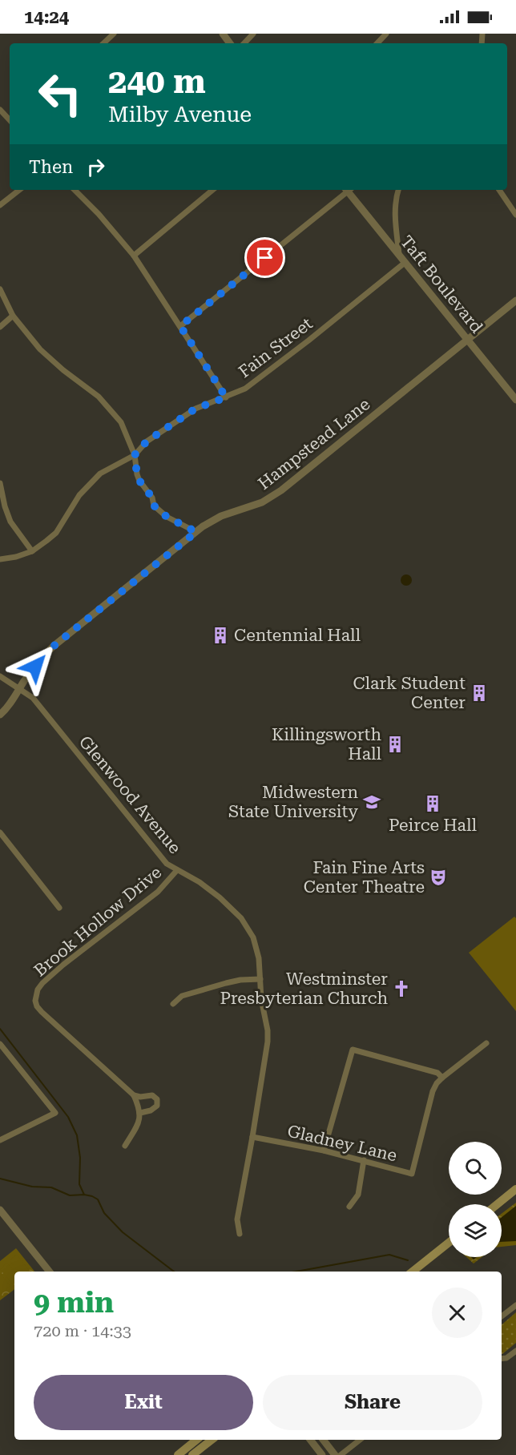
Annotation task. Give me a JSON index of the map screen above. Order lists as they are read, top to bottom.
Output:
{
  "streets": {
    "street": [
      "Taft Boulevard",
      "Fain Street",
      "Hampstead Lane",
      "Glenwood Avenue",
      "Brook Hollow Drive",
      "Gladney Lane"
    ]
  },
  "crossings": [
    ["Taft Boulevard", "Fain Street"],
    ["Taft Boulevard", "Hampstead Lane"],
    ["Hampstead Lane", "Glenwood Avenue"],
    ["Glenwood Avenue", "Brook Hollow Drive"],
    ["Glenwood Avenue", "Gladney Lane"]
  ],
  "places": {
    "building": [
      "Centennial Hall",
      "Clark Student Center",
      "Killingsworth Hall",
      "Peirce Hall"
    ],
    "school or university": ["Midwestern State University"],
    "theatre": ["Fain Fine Arts Center Theatre"],
    "church": ["Westminster Presbyterian Church"]
  },
  "page": {
    "status": "14:24",
    "turn": ["240 m", "Milby Avenue"],
    "then": "Then",
    "heading": ["9 min", "720 m · 14:33"],
    "buttons": ["Exit", "Share"]
  }
}
